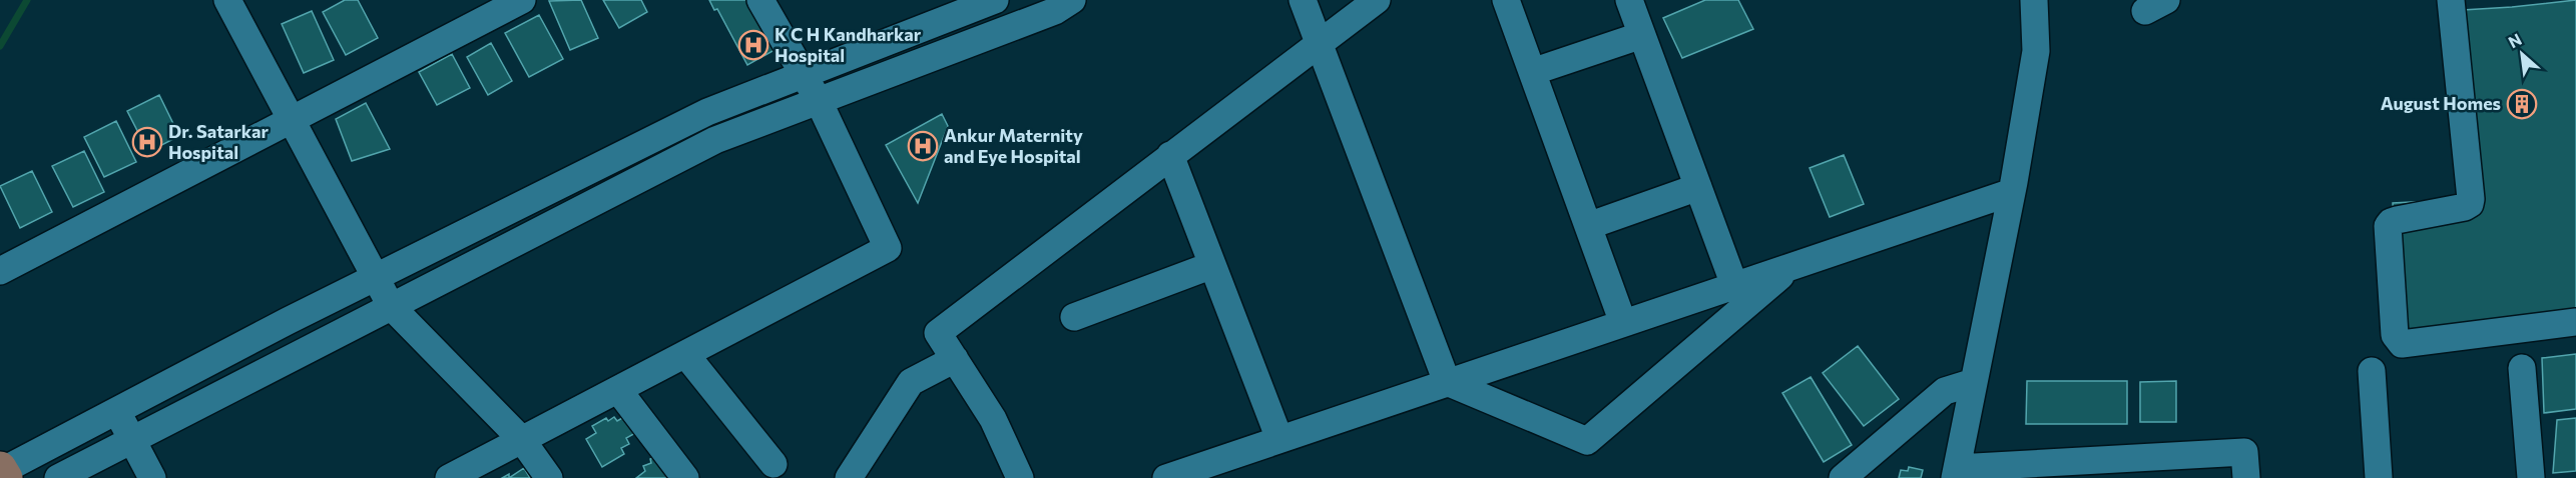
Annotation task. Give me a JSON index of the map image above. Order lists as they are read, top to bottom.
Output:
{
  "places": {
    "hospital": ["K C H Kandharkar Hospital", "Dr. Satarkar Hospital", "Ankur Maternity and Eye Hospital"],
    "building": ["August Homes"]
  },
  "north": "top left"
}
